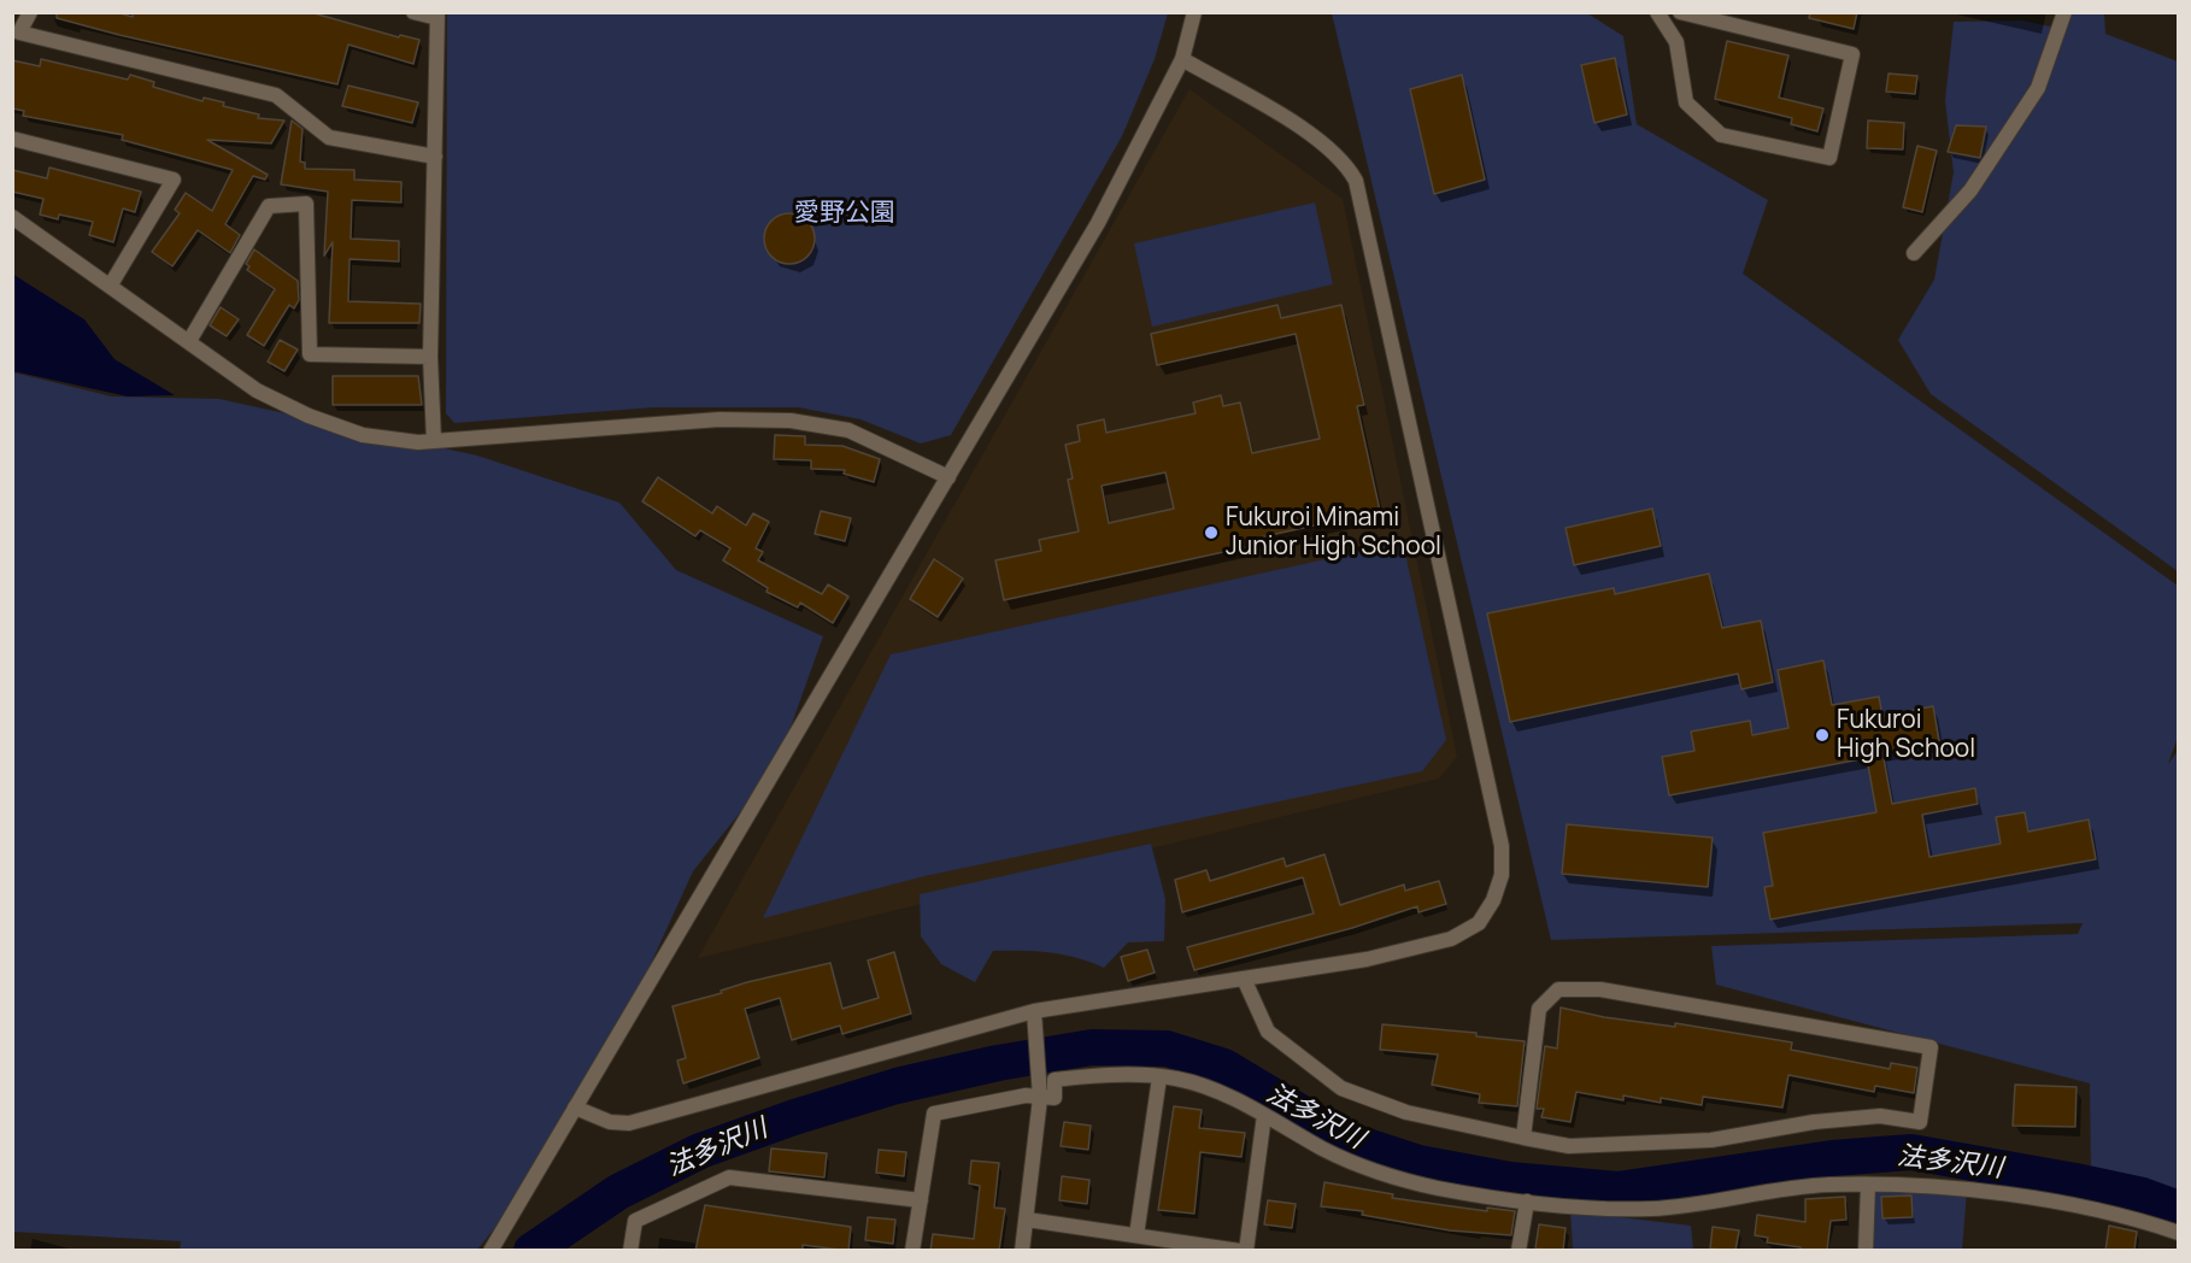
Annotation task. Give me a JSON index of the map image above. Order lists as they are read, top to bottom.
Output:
{
  "water": ["法多沢川"],
  "parks": ["愛野公園"],
  "places": ["Fukuroi Minami Junior High School", "Fukuroi High School"]
}
